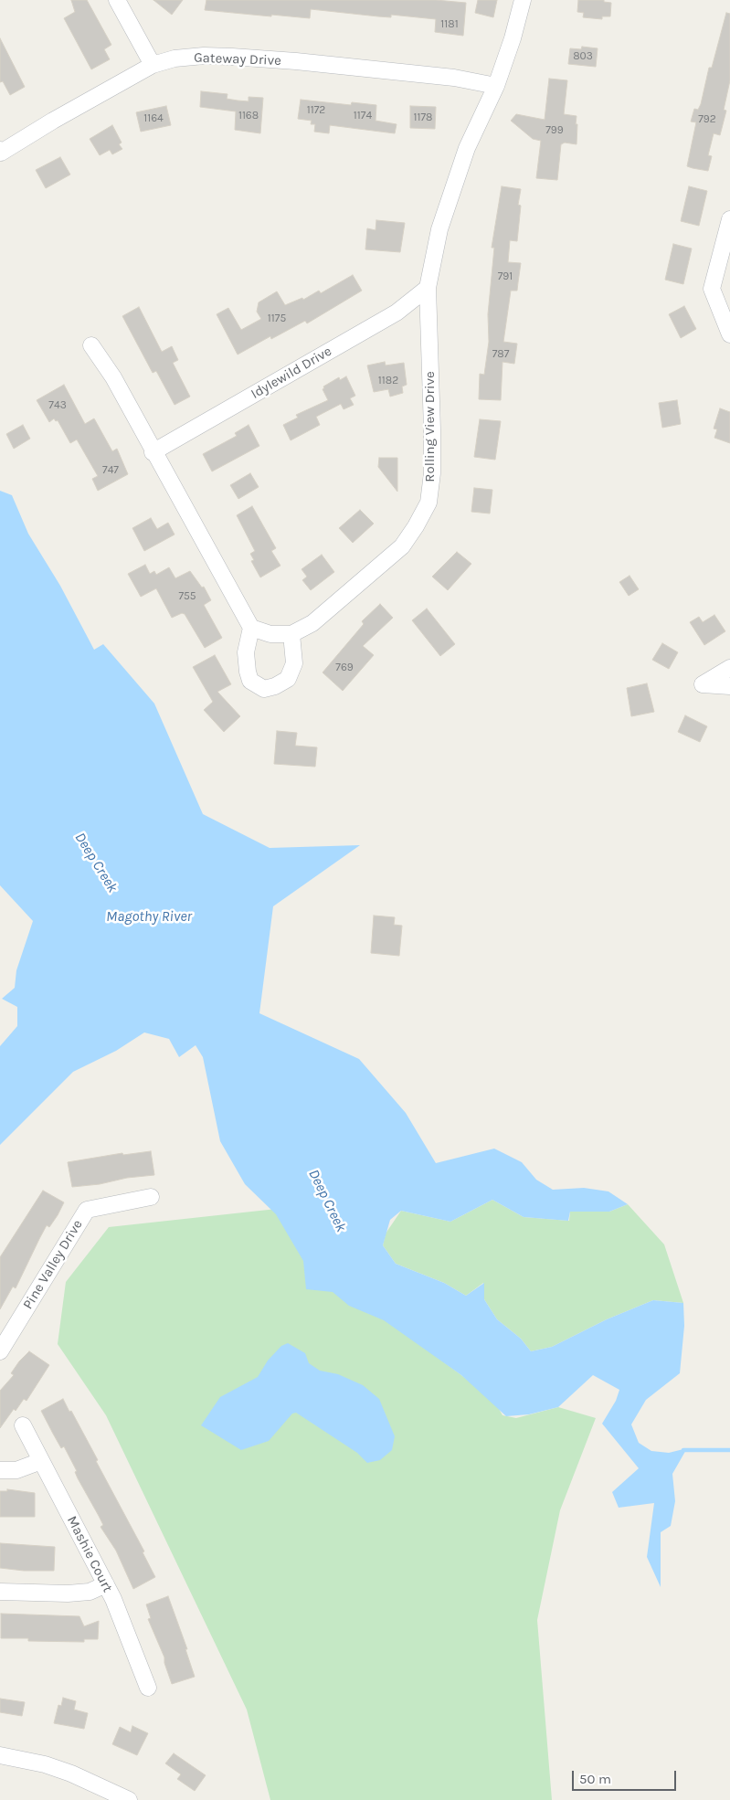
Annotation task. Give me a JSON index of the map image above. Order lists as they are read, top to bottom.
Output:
{
  "streets": {
    "street": [
      "Gateway Drive",
      "Idylewild Drive",
      "Rolling View Drive",
      "Pine Valley Drive",
      "Mashie Court"
    ]
  },
  "crossings": [
    ["Gateway Drive", "Rolling View Drive"],
    ["Idylewild Drive", "Rolling View Drive"]
  ],
  "water": ["Deep Creek", "Magothy River"],
  "house_numbers": [
    "1181",
    "803",
    "1172",
    "1168",
    "1174",
    "1178",
    "1164",
    "792",
    "799",
    "791",
    "1175",
    "787",
    "1182",
    "743",
    "747",
    "755",
    "769"
  ],
  "scale_bar": "50 m"
}
